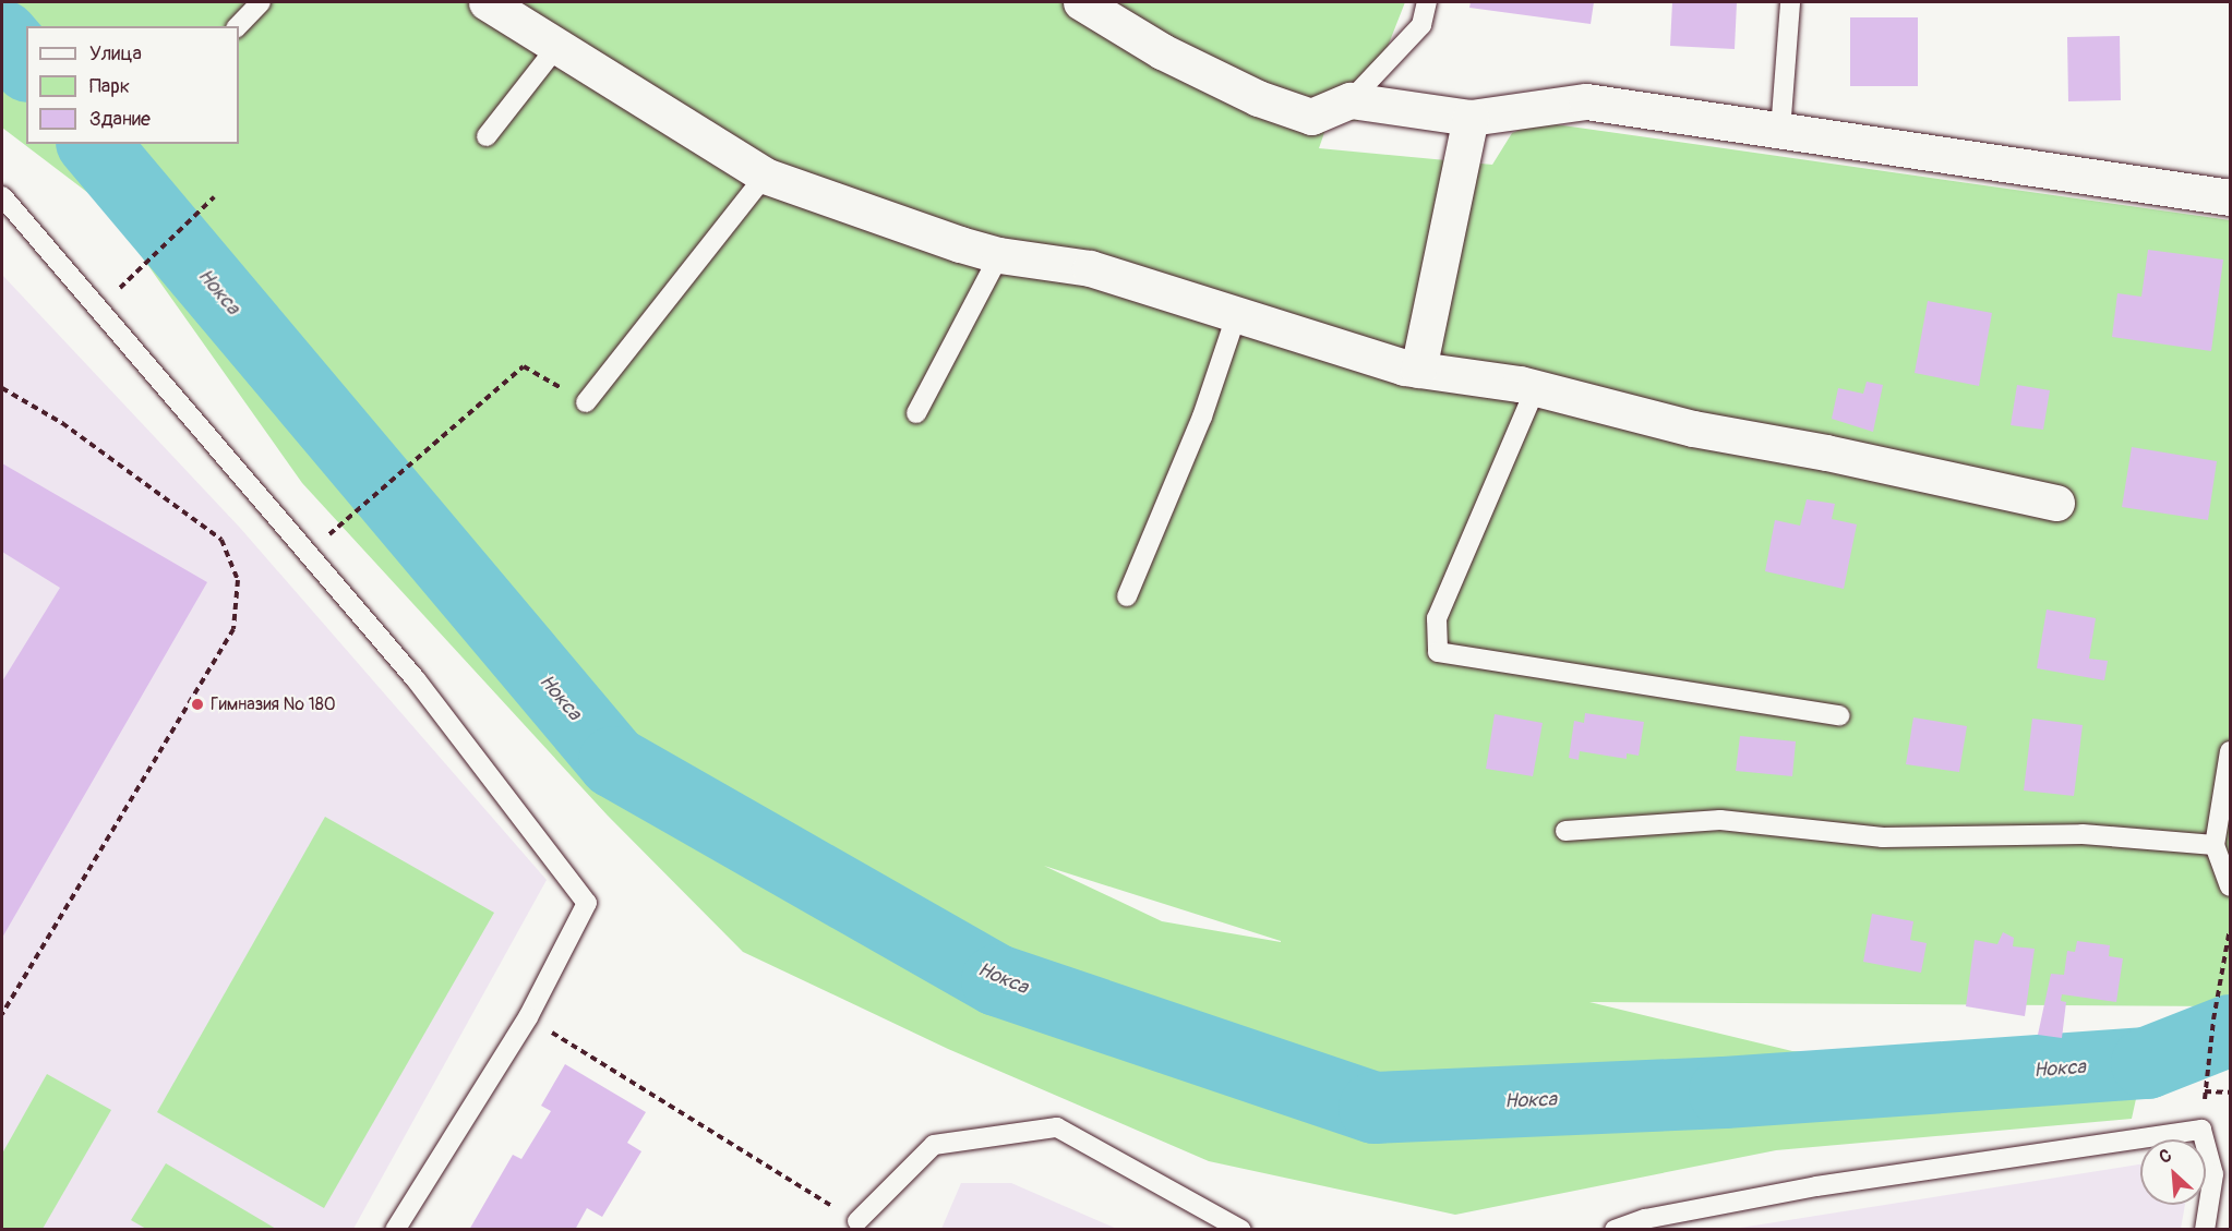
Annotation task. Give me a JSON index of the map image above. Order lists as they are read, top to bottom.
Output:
{
  "water": ["Нокса"],
  "places": ["Гимназия № 180"],
  "legend": ["Улица", "Парк", "Здание"],
  "north": "top left"
}
